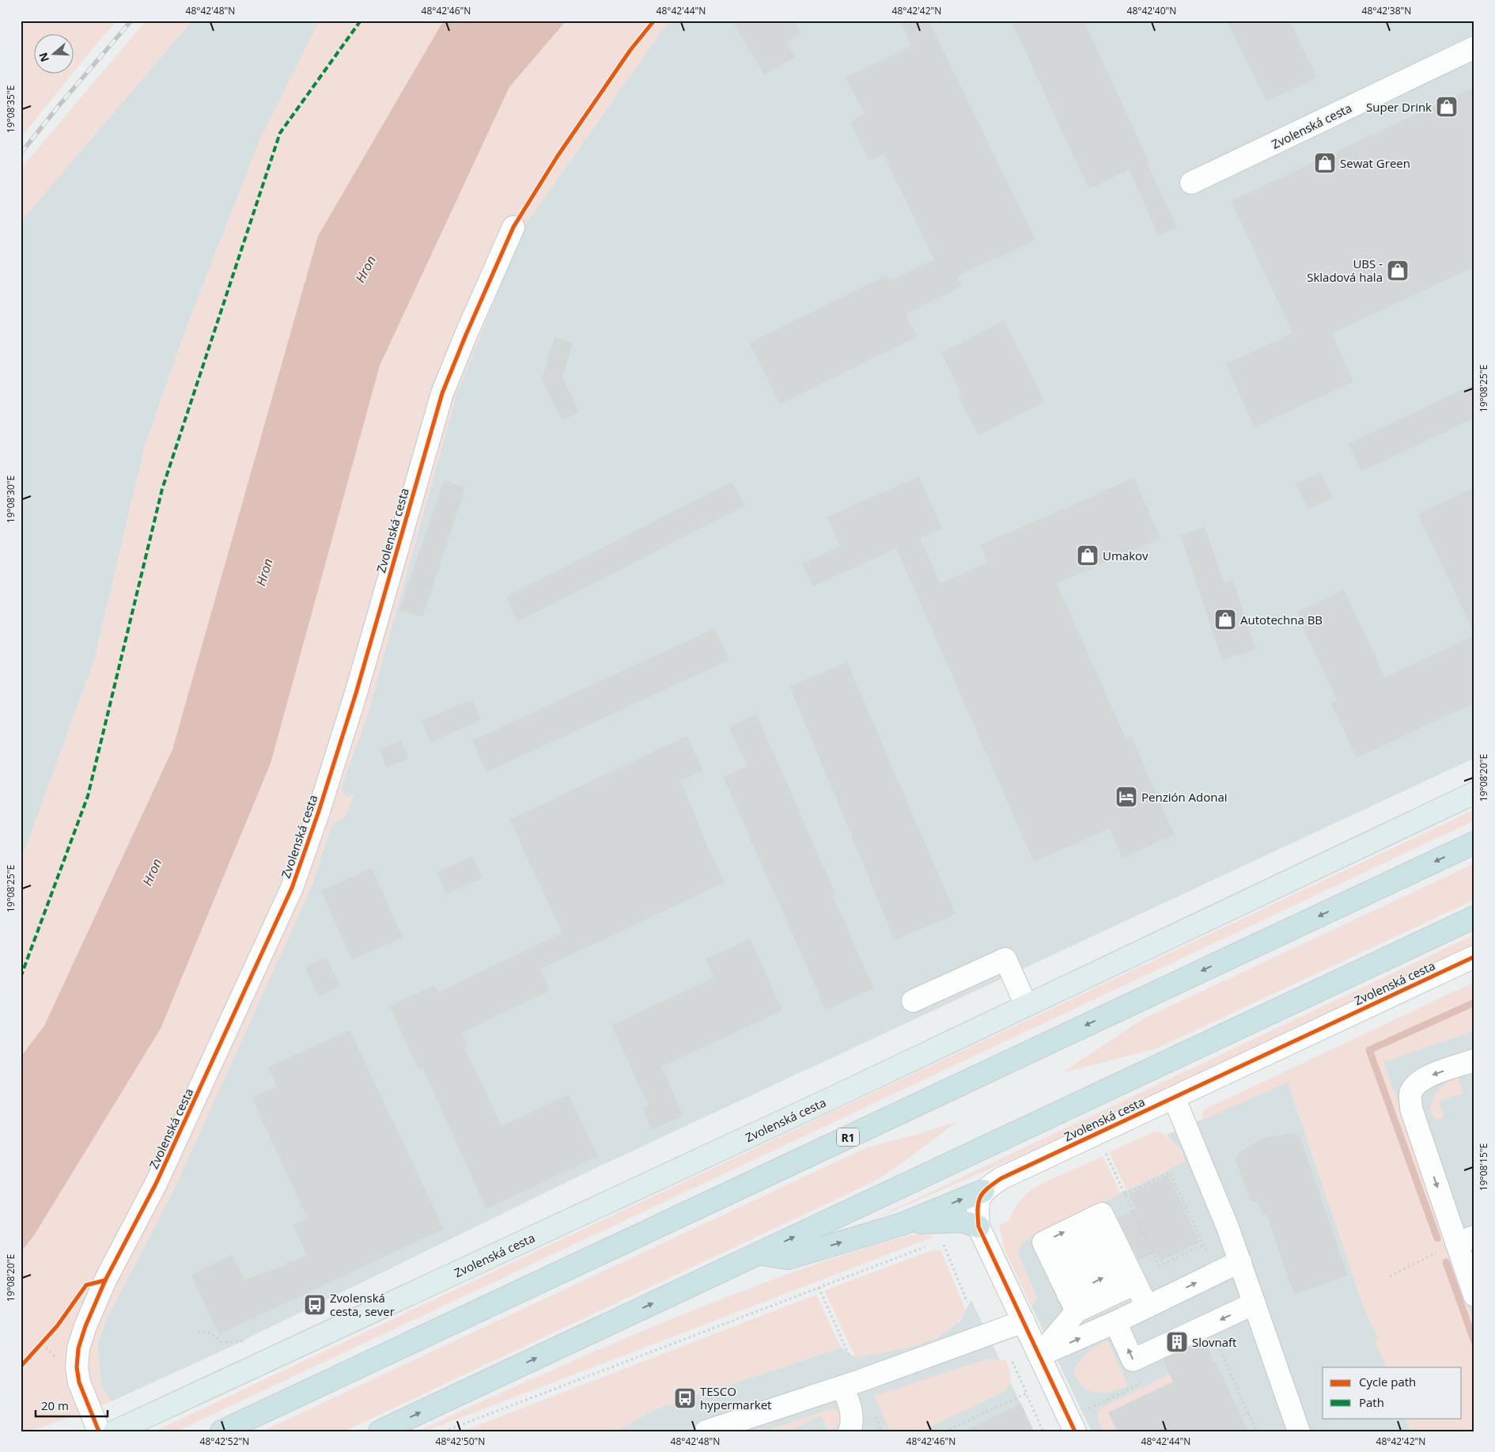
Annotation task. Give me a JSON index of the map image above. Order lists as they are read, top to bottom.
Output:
{
  "streets": {
    "highway": ["R1"],
    "main road": ["Zvolenská cesta"]
  },
  "water": ["Hron"],
  "places": {
    "shop": [
      "Super Drink",
      "Sewat Green",
      "UBS - Skladová hala",
      "Umakov",
      "Autotechna BB"
    ],
    "hotel": ["Penzión Adonai"],
    "bus stop": ["Zvolenská cesta, sever", "TESCO hypermarket"],
    "building": ["Slovnaft"]
  },
  "legend": ["Cycle path", "Path"],
  "scale_bar": "20 m",
  "north": "left",
  "coordinates": [
    "48°42'48\"N",
    "48°42'46\"N",
    "48°42'44\"N",
    "48°42'42\"N",
    "48°42'40\"N",
    "48°42'38\"N",
    "19°08'35\"E",
    "19°08'25\"E",
    "19°08'30\"E",
    "19°08'20\"E",
    "19°08'15\"E",
    "48°42'52\"N",
    "48°42'50\"N"
  ]
}
